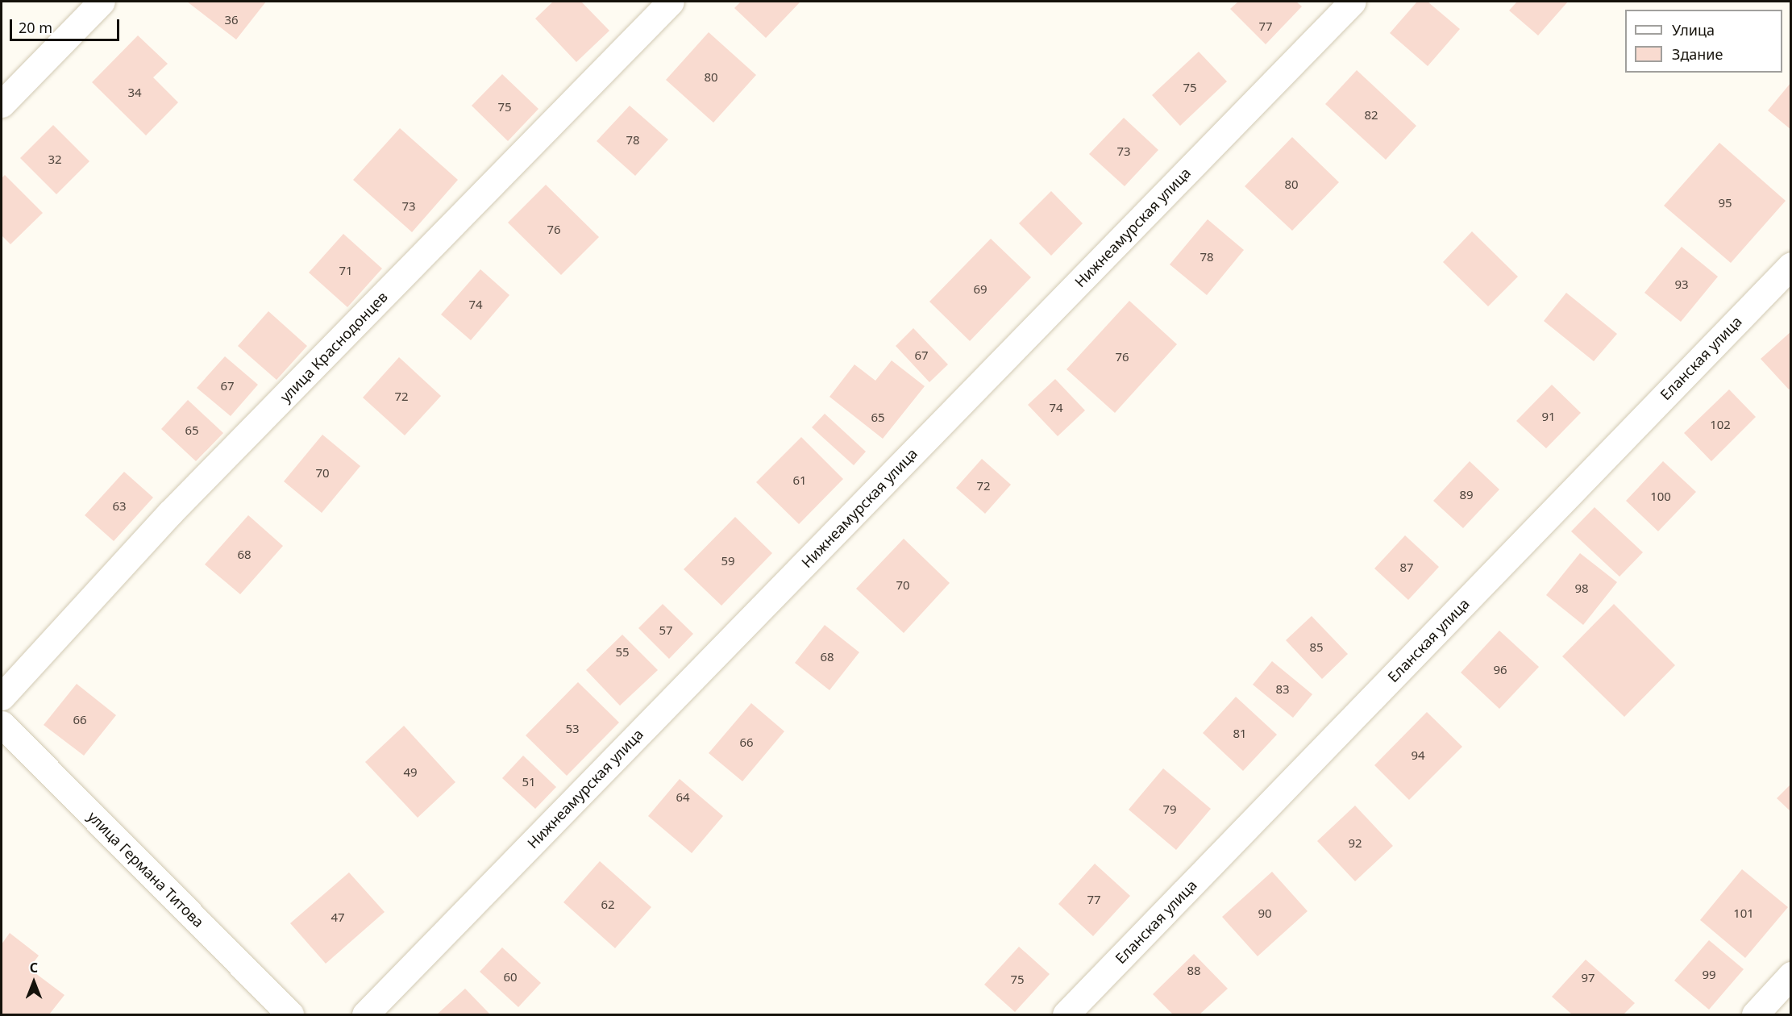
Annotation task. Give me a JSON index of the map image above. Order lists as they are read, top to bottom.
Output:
{
  "streets": {
    "street": [
      "Нижнеамурская улица",
      "улица Краснодонцев",
      "Еланская улица",
      "улица Германа Титова"
    ]
  },
  "house_numbers": [
    "36",
    "77",
    "80",
    "75",
    "34",
    "75",
    "82",
    "78",
    "73",
    "32",
    "80",
    "95",
    "73",
    "76",
    "78",
    "71",
    "93",
    "69",
    "74",
    "67",
    "76",
    "67",
    "72",
    "74",
    "91",
    "65",
    "102",
    "65",
    "70",
    "61",
    "72",
    "89",
    "100",
    "63",
    "68",
    "59",
    "87",
    "70",
    "98",
    "57",
    "85",
    "55",
    "68",
    "96",
    "83",
    "66",
    "53",
    "81",
    "66",
    "94",
    "49",
    "51",
    "64",
    "79",
    "92",
    "77",
    "62",
    "90",
    "101",
    "47",
    "88",
    "99",
    "60",
    "97",
    "75"
  ],
  "legend": ["Улица", "Здание"],
  "scale_bar": "20 m",
  "north": "top"
}
